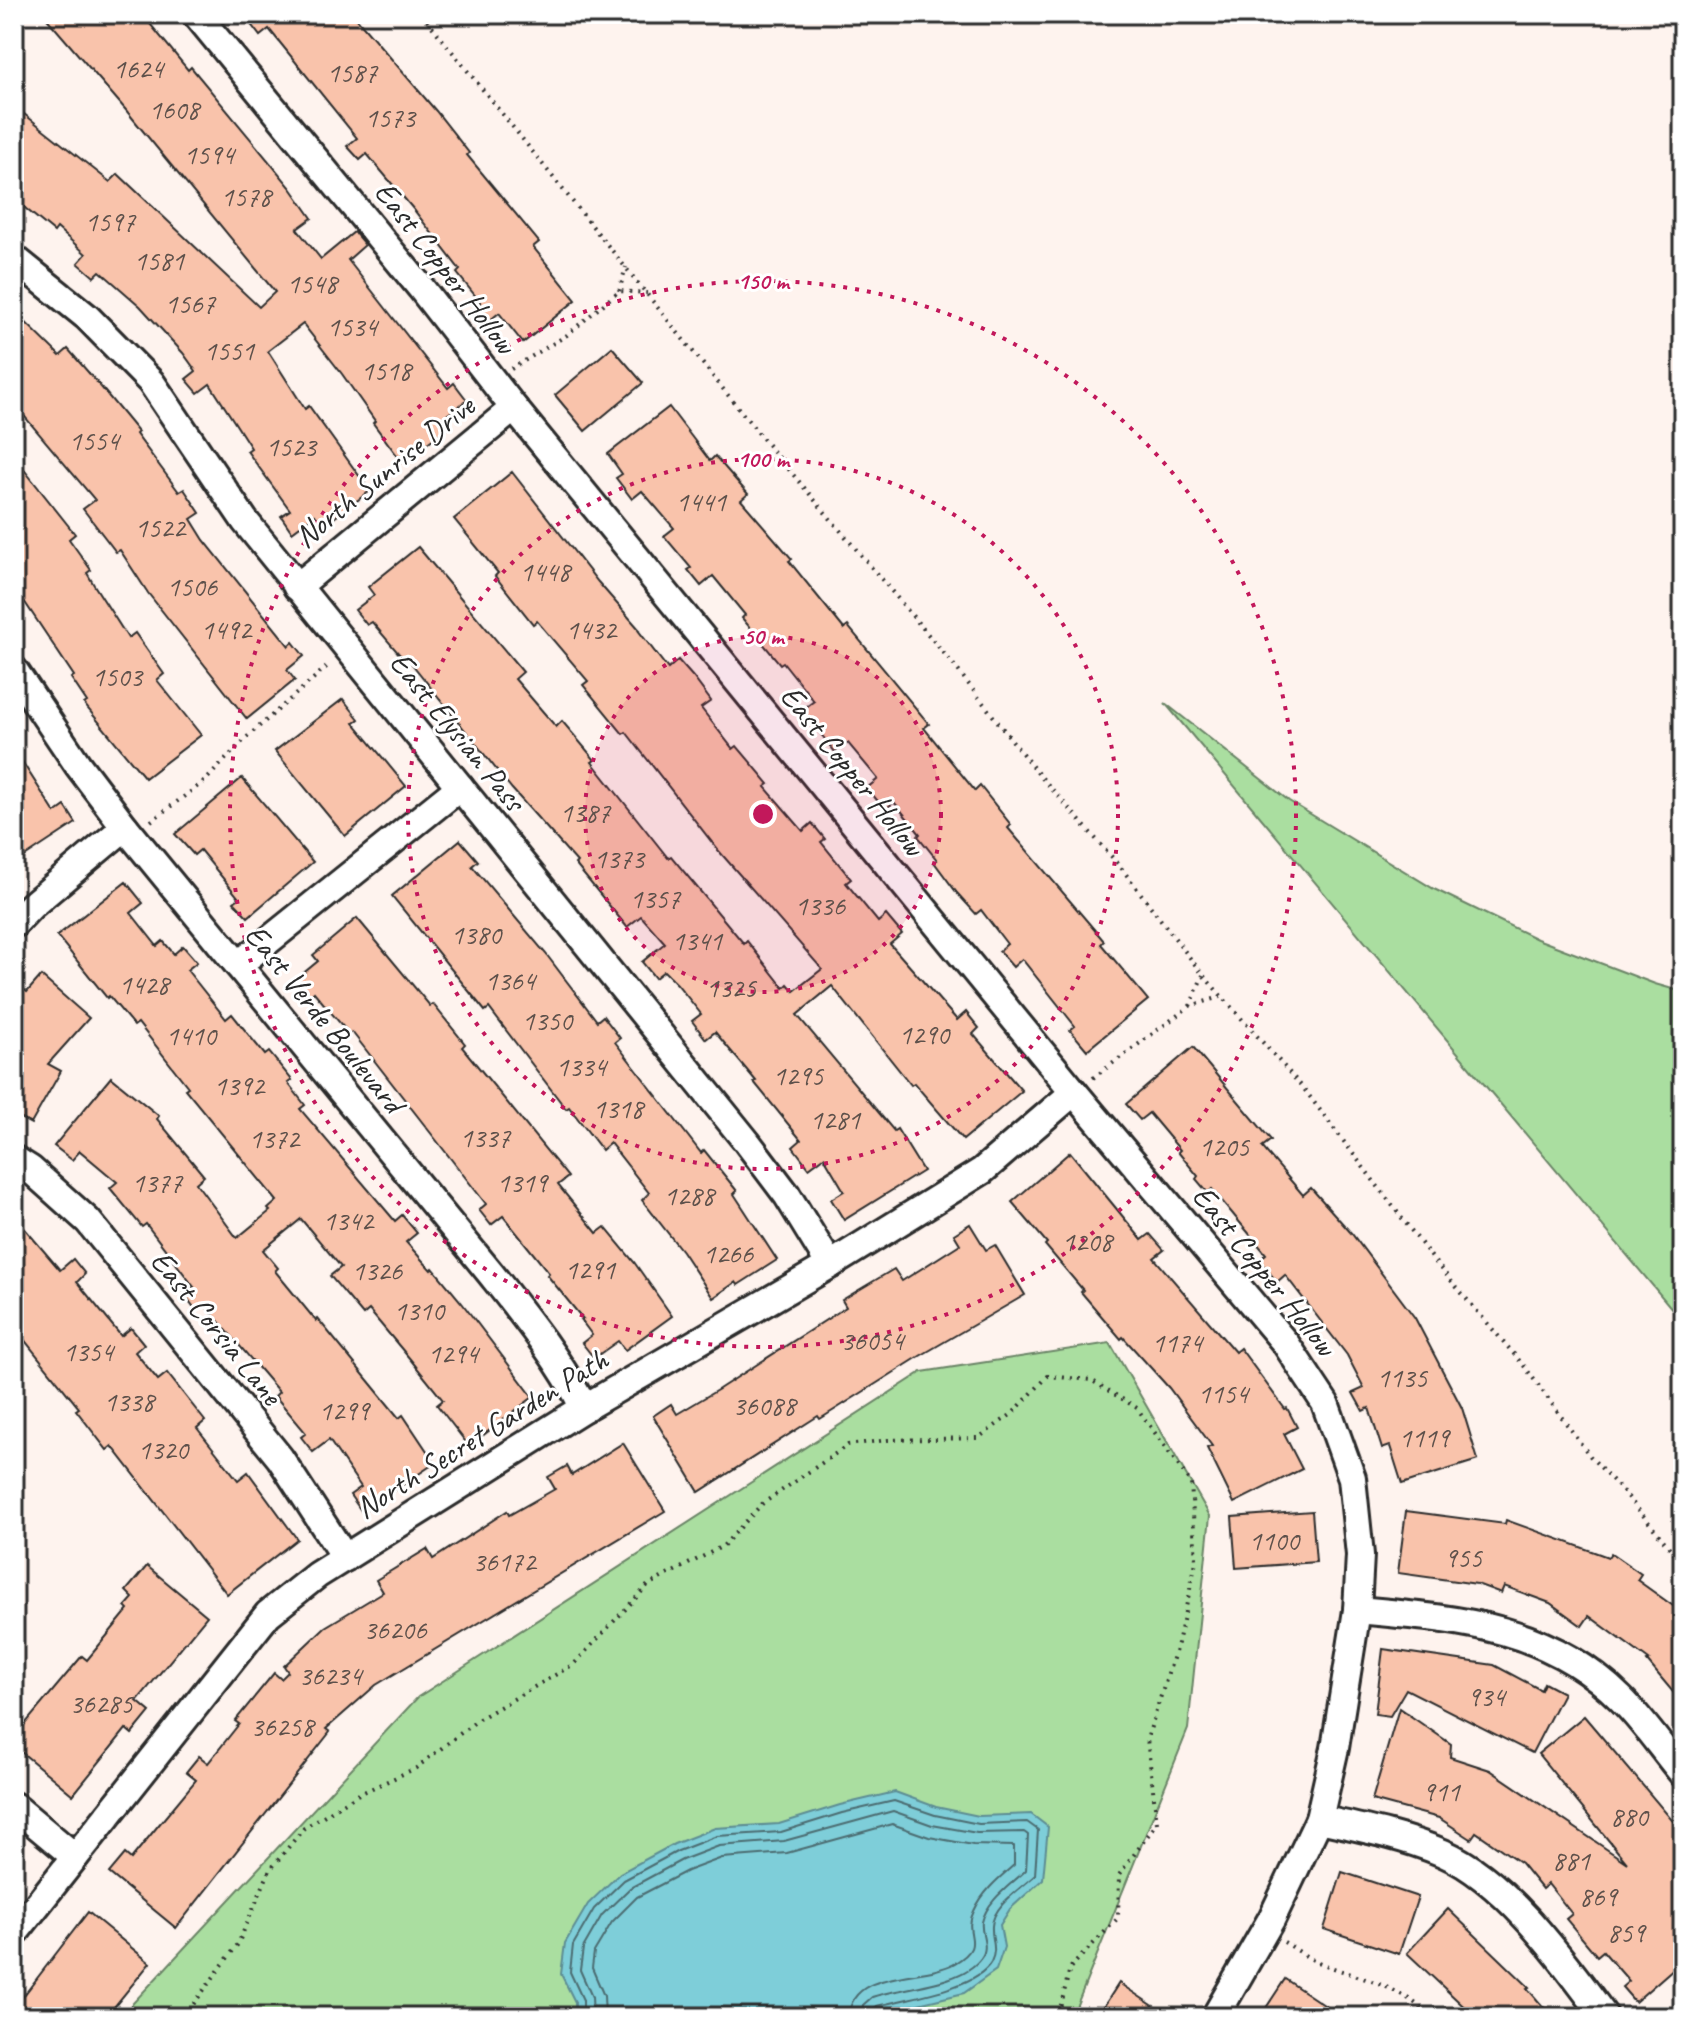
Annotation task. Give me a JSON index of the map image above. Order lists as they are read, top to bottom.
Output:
{
  "streets": {
    "street": [
      "East Copper Hollow",
      "North Sunrise Drive",
      "East Elysian Pass",
      "East Verde Boulevard",
      "East Corsia Lane",
      "North Secret Garden Path"
    ]
  },
  "crossings": [
    ["East Copper Hollow", "North Sunrise Drive"],
    ["East Copper Hollow", "North Secret Garden Path"],
    ["North Sunrise Drive", "East Elysian Pass"],
    ["East Elysian Pass", "North Secret Garden Path"],
    ["East Verde Boulevard", "North Secret Garden Path"],
    ["East Corsia Lane", "North Secret Garden Path"]
  ],
  "house_numbers": [
    "1624",
    "1587",
    "1608",
    "1573",
    "1594",
    "1578",
    "1597",
    "1581",
    "1548",
    "1567",
    "1534",
    "1551",
    "1518",
    "1554",
    "1523",
    "1441",
    "1522",
    "1448",
    "1506",
    "1492",
    "1432",
    "1503",
    "1387",
    "1373",
    "1357",
    "1336",
    "1380",
    "1341",
    "1364",
    "1428",
    "1325",
    "1350",
    "1290",
    "1410",
    "1334",
    "1295",
    "1392",
    "1318",
    "1281",
    "1337",
    "1372",
    "1205",
    "1377",
    "1319",
    "1288",
    "1342",
    "1208",
    "1266",
    "1291",
    "1326",
    "1310",
    "36054",
    "1174",
    "1354",
    "1294",
    "1135",
    "1154",
    "1338",
    "36088",
    "1299",
    "1119",
    "1320",
    "1100",
    "955",
    "36172",
    "36206",
    "36234",
    "934",
    "36285",
    "36258",
    "911",
    "880",
    "881",
    "869",
    "859"
  ],
  "rings": ["150 m", "100 m", "50 m"]
}
